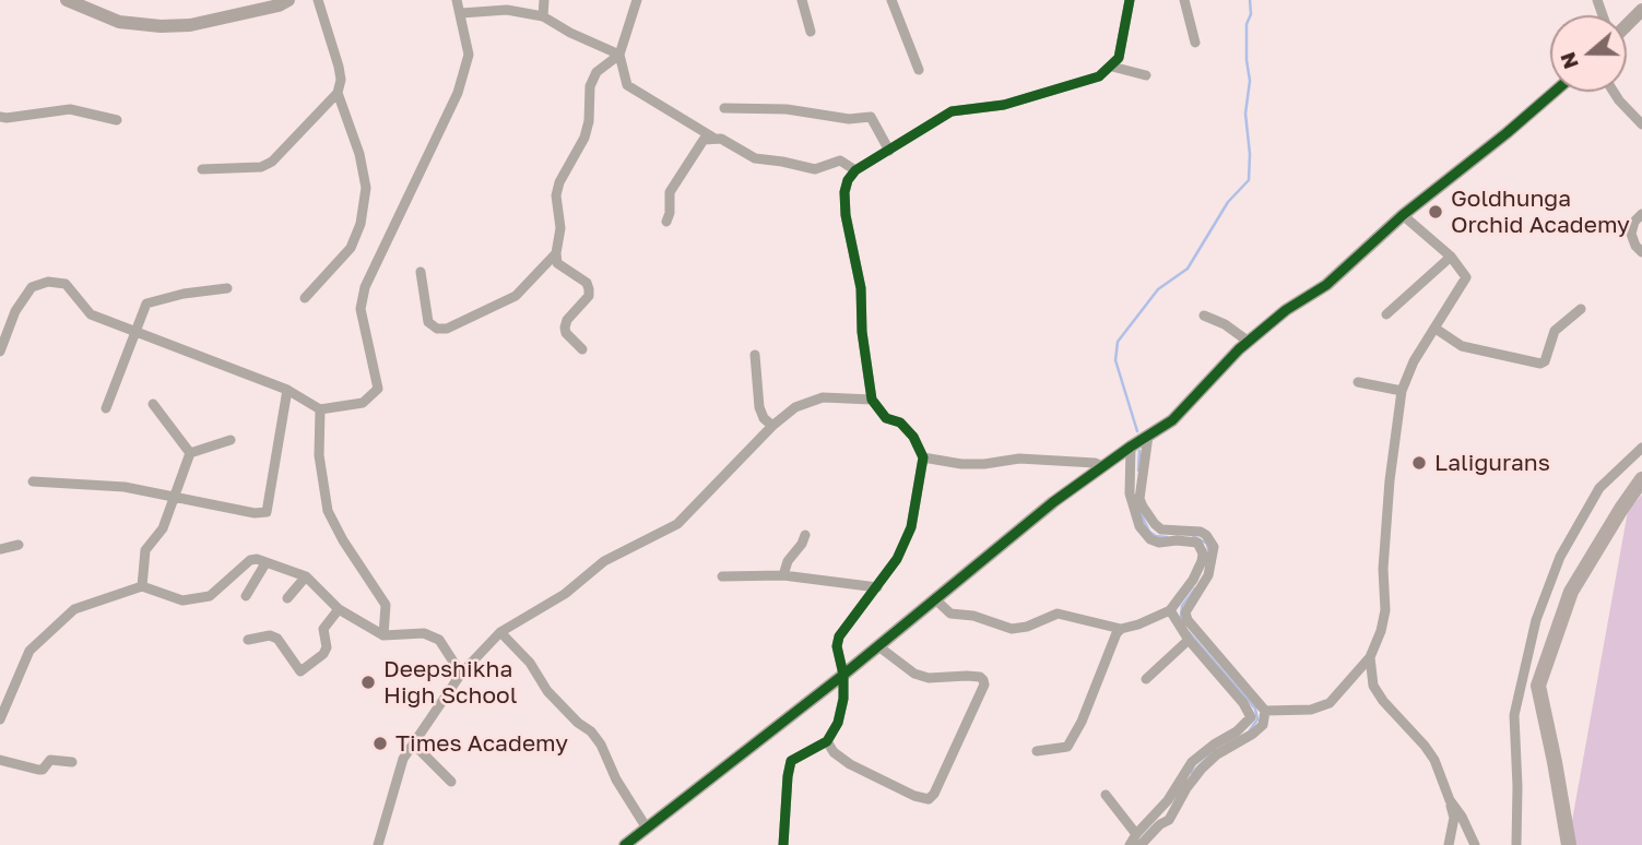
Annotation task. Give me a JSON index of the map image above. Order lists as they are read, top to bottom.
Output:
{
  "places": [
    "Goldhunga Orchid Academy",
    "Laligurans",
    "Deepshikha High School",
    "Times Academy"
  ],
  "north": "left"
}
